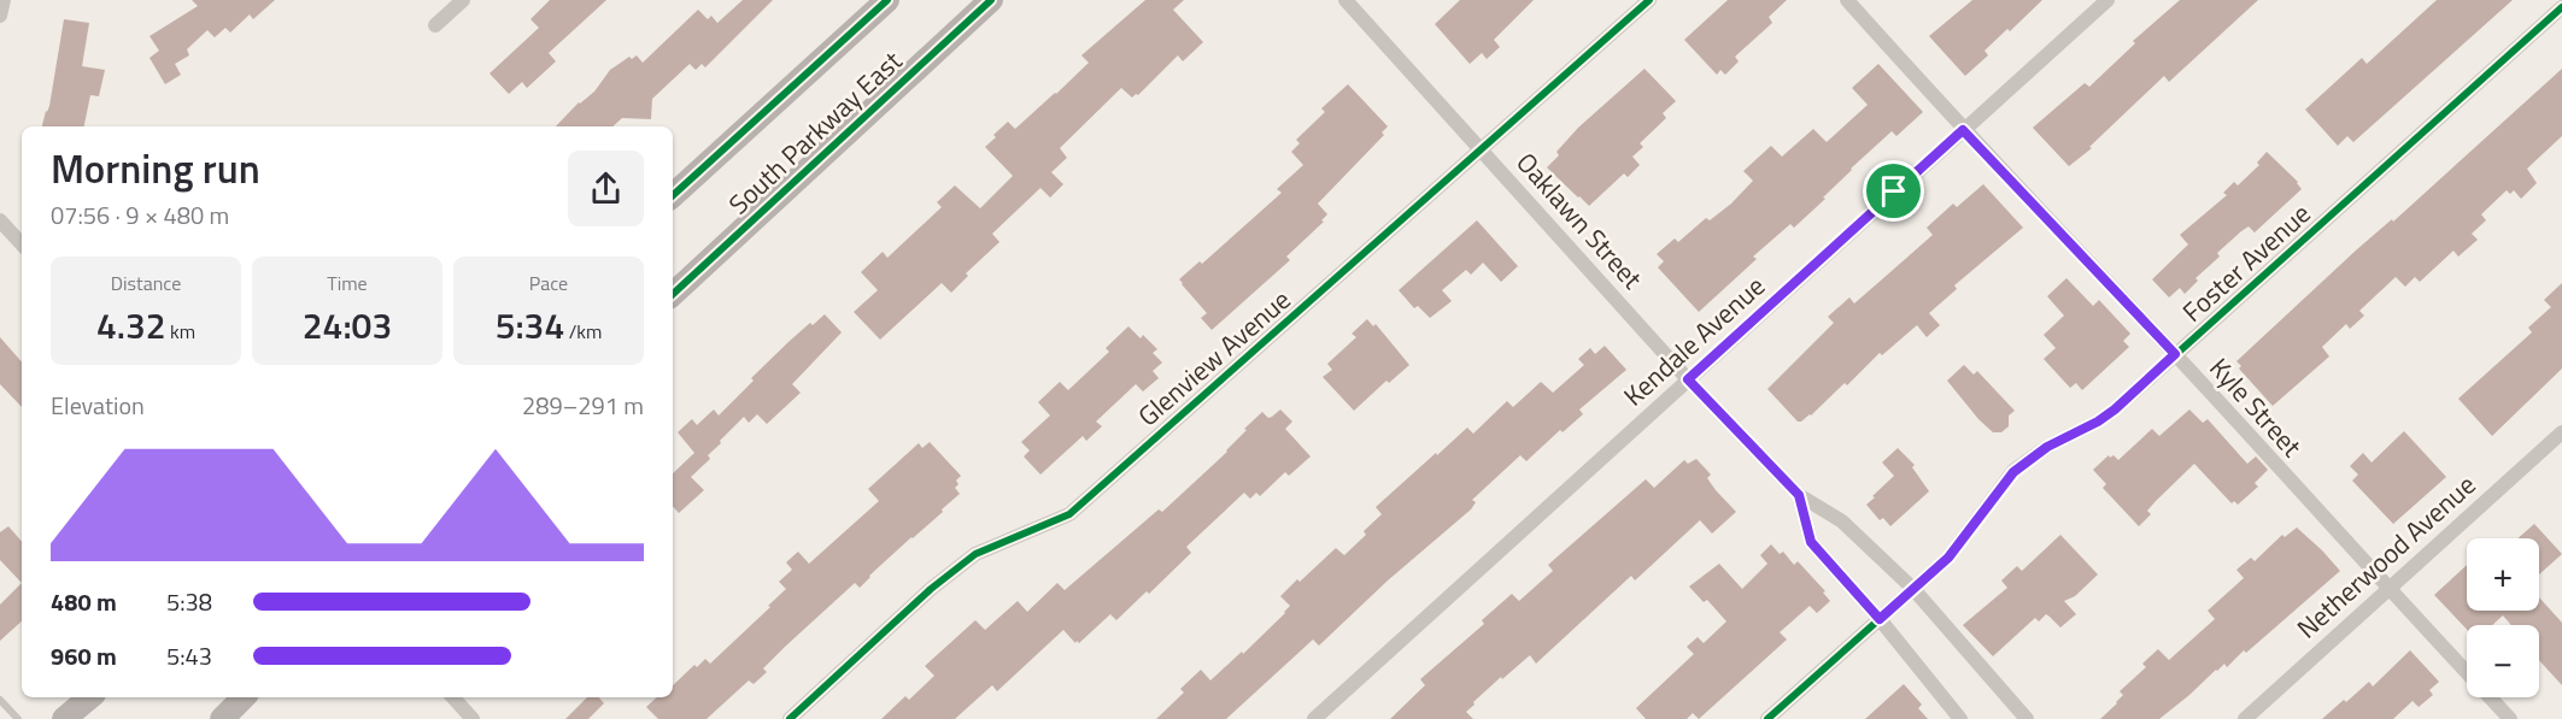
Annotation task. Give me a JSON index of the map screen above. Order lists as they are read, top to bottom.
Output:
{
  "streets": {
    "main road": ["South Parkway East"],
    "street": [
      "Oaklawn Street",
      "Foster Avenue",
      "Kendale Avenue",
      "Glenview Avenue",
      "Kyle Street",
      "Netherwood Avenue"
    ]
  },
  "crossings": [
    ["Oaklawn Street", "Kendale Avenue"],
    ["Oaklawn Street", "Glenview Avenue"],
    ["Foster Avenue", "Kyle Street"],
    ["Kendale Avenue", "Kyle Street"],
    ["Kyle Street", "Netherwood Avenue"]
  ],
  "page": {
    "heading": ["Morning run", "07:56 · 9 × 480 m"],
    "stats": [
      ["Distance", "4.32 km"],
      ["Time", "24:03"],
      ["Pace", "5:34 /km"]
    ],
    "chart": ["Elevation", "289–291 m"],
    "map_buttons": ["+", "−"],
    "list": [
      {
        "name": "480 m",
        "note": "5:38"
      },
      {
        "name": "960 m",
        "note": "5:43"
      }
    ]
  }
}
